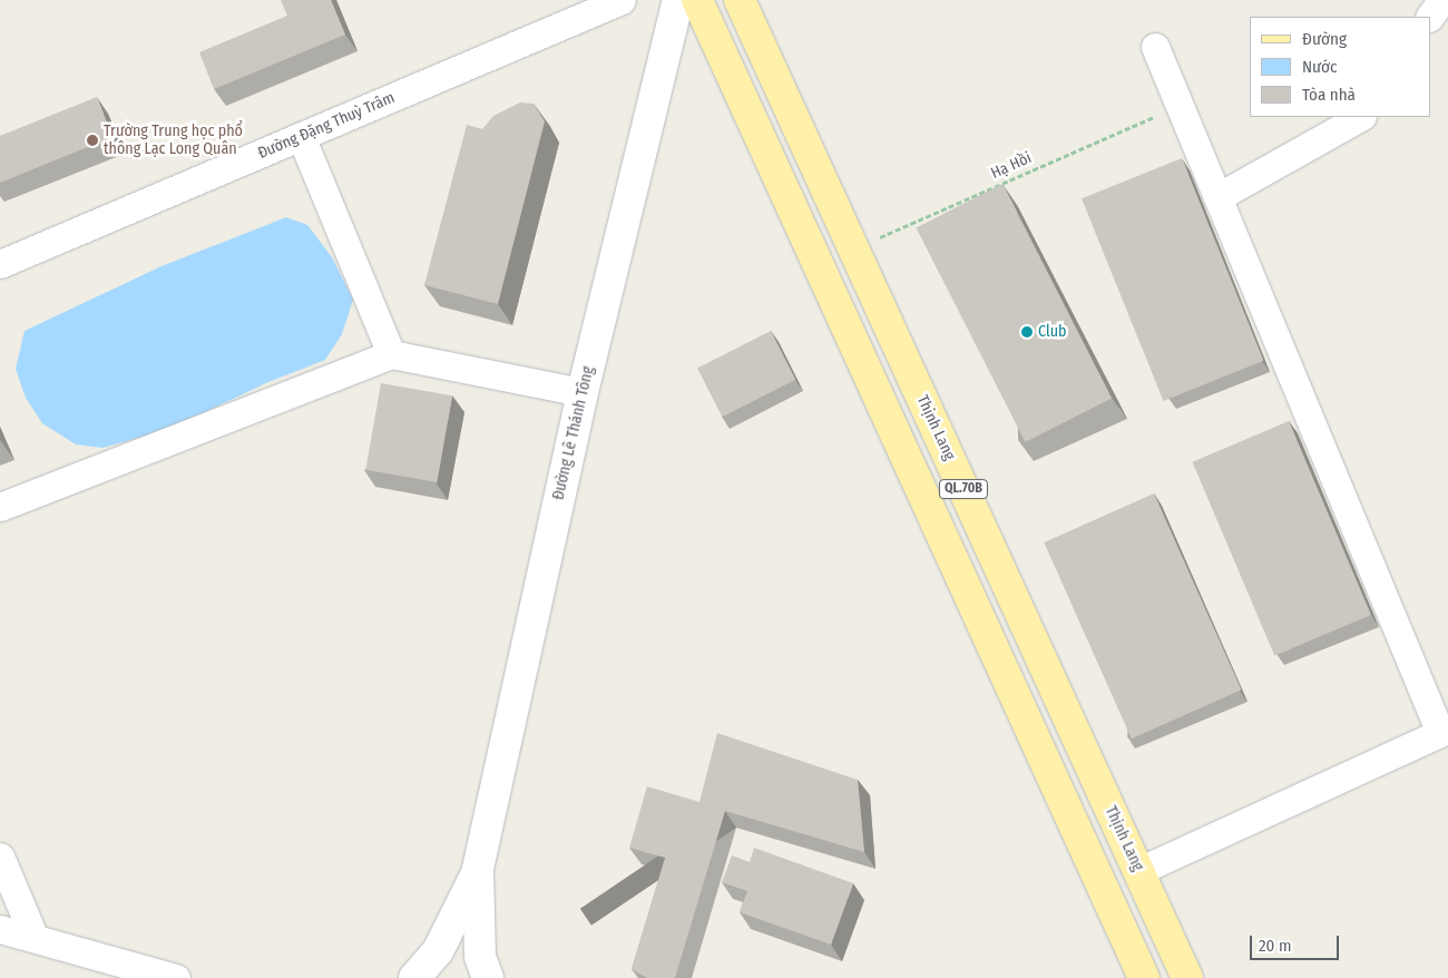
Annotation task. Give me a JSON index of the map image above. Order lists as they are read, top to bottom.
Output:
{
  "streets": {
    "main road": ["Thịnh Lang", "Đường Lê Thánh Tông", "QL.70B"],
    "street": ["Đường Đặng Thuỳ Trâm"],
    "path": ["Hạ Hồi"]
  },
  "crossings": [
    ["Hạ Hồi", "Thịnh Lang"]
  ],
  "places": ["Trường Trung học phổ thông Lạc Long Quân", "Club"],
  "legend": ["Đường", "Nước", "Tòa nhà"],
  "scale_bar": "20 m"
}
